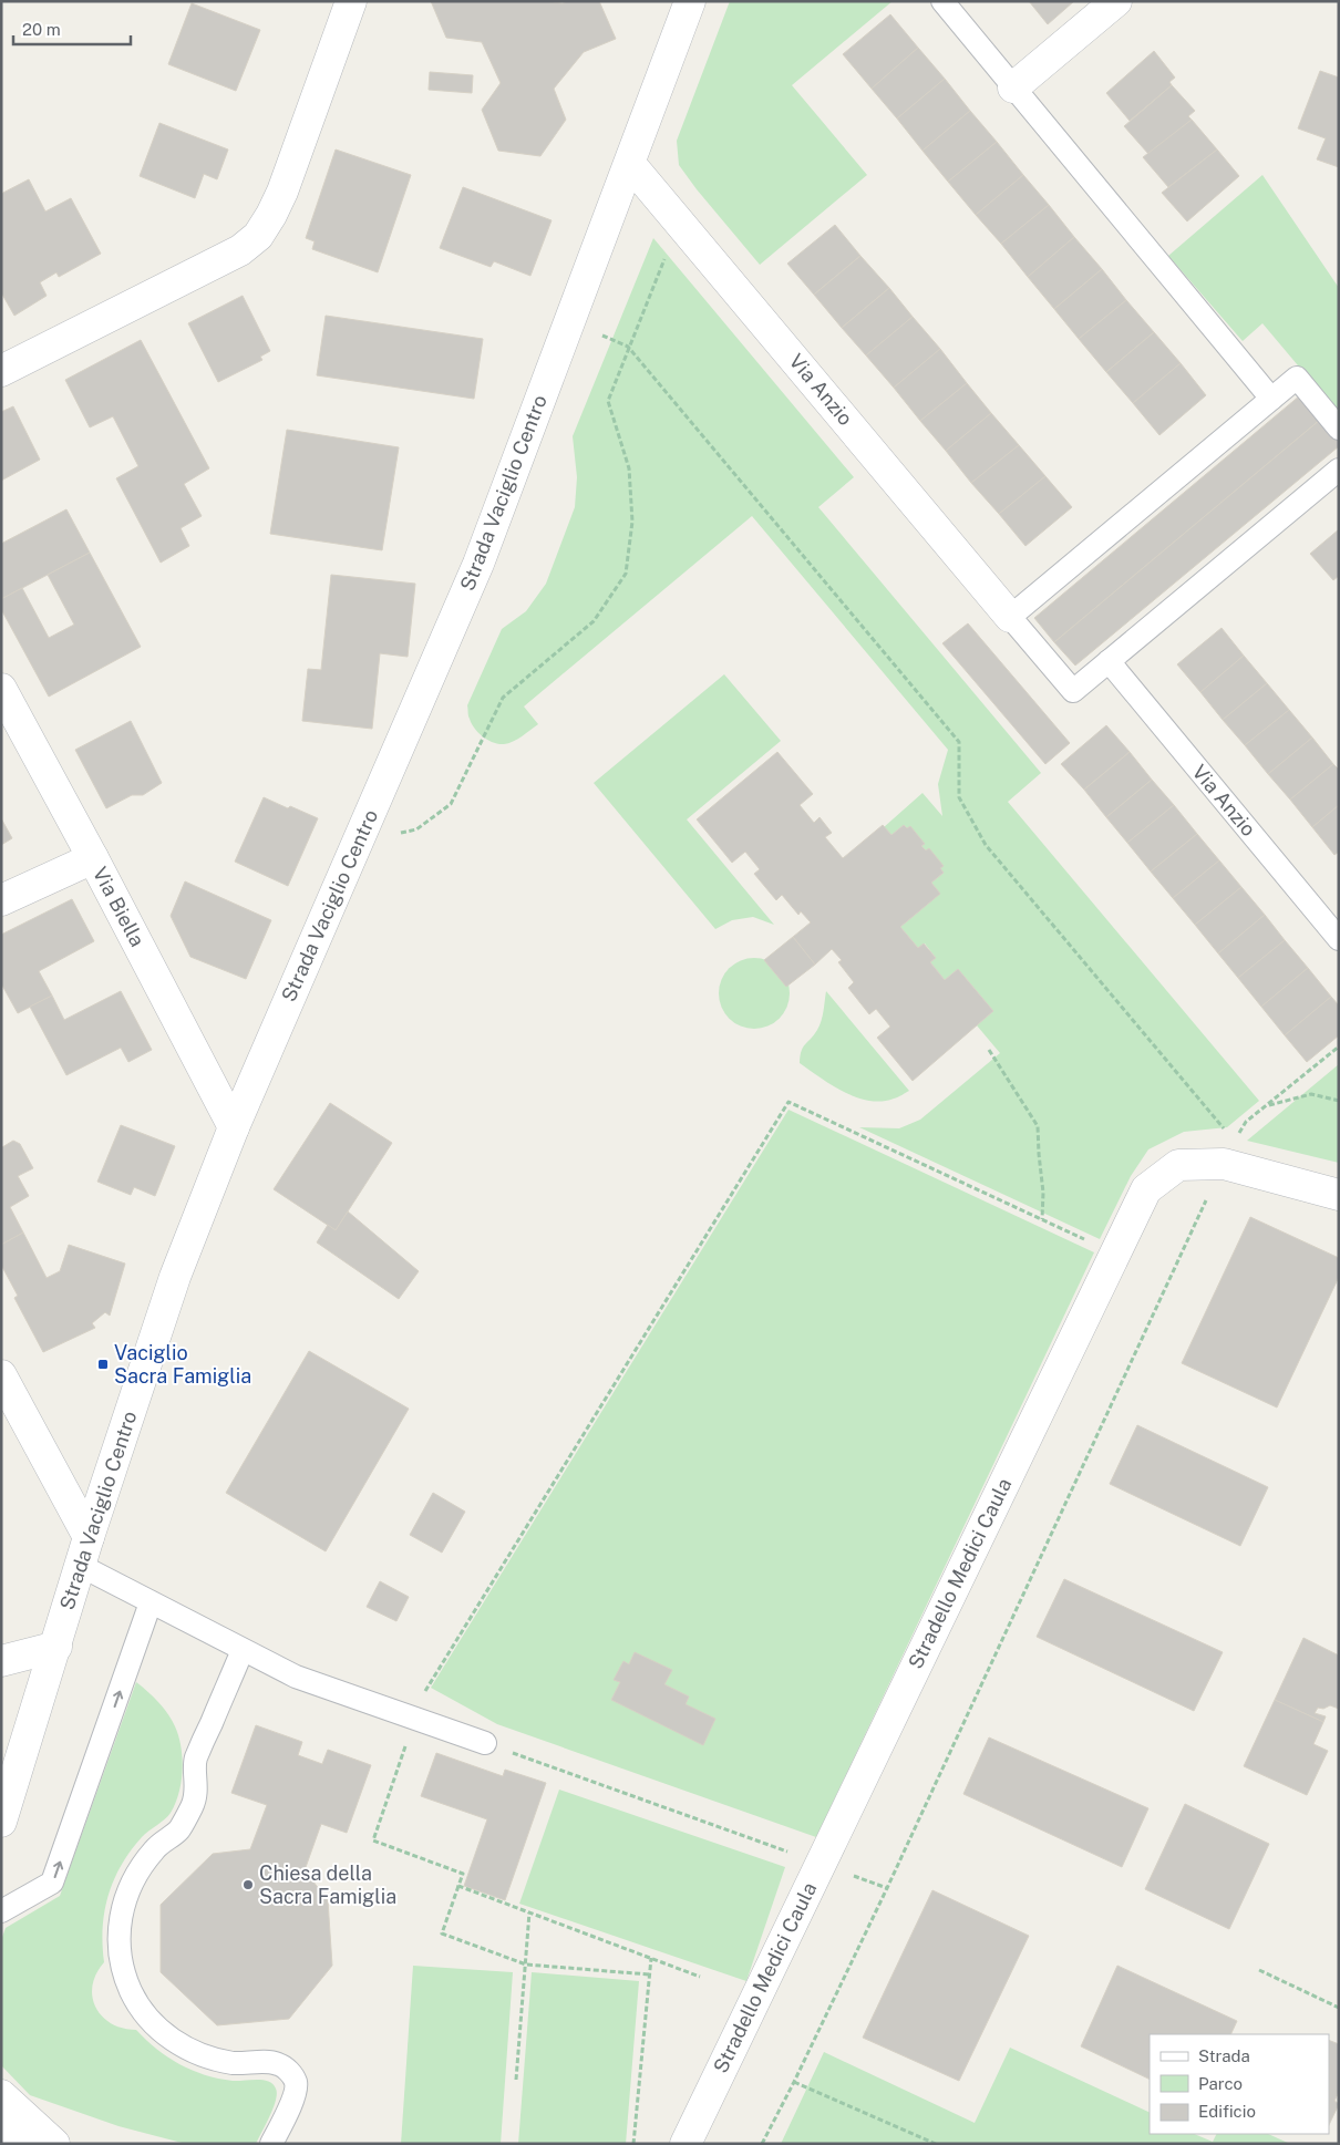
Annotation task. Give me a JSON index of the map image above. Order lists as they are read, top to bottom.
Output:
{
  "streets": {
    "street": [
      "Via Anzio",
      "Strada Vaciglio Centro",
      "Via Biella",
      "Stradello Medici Caula"
    ]
  },
  "crossings": [
    ["Via Anzio", "Strada Vaciglio Centro"],
    ["Strada Vaciglio Centro", "Via Biella"]
  ],
  "places": {
    "transit": ["Vaciglio Sacra Famiglia"],
    "other": ["Chiesa della Sacra Famiglia"]
  },
  "legend": ["Strada", "Parco", "Edificio"],
  "scale_bar": "20 m"
}
